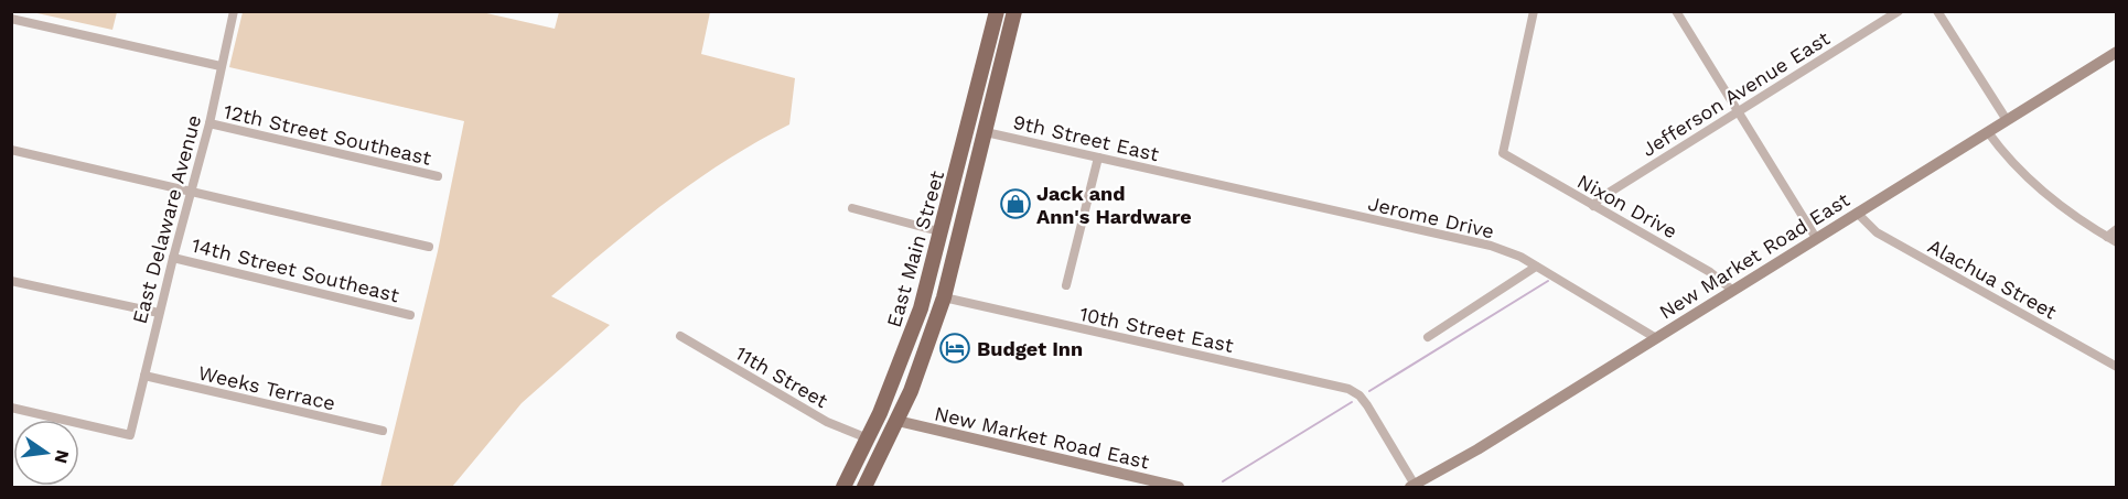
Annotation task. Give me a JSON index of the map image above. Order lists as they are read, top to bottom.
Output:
{
  "streets": {
    "highway": ["East Main Street"],
    "main road": ["New Market Road East"],
    "street": [
      "Jefferson Avenue East",
      "12th Street Southeast",
      "9th Street East",
      "Nixon Drive",
      "Jerome Drive",
      "East Delaware Avenue",
      "14th Street Southeast",
      "Alachua Street",
      "10th Street East",
      "11th Street",
      "Weeks Terrace"
    ]
  },
  "crossings": [
    ["Jefferson Avenue East", "Nixon Drive"],
    ["12th Street Southeast", "East Delaware Avenue"],
    ["9th Street East", "Jerome Drive"],
    ["9th Street East", "East Main Street"],
    ["Nixon Drive", "New Market Road East"],
    ["Jerome Drive", "New Market Road East"],
    ["East Delaware Avenue", "14th Street Southeast"],
    ["East Delaware Avenue", "Weeks Terrace"],
    ["East Main Street", "New Market Road East"],
    ["East Main Street", "10th Street East"],
    ["East Main Street", "11th Street"],
    ["New Market Road East", "Alachua Street"],
    ["New Market Road East", "10th Street East"]
  ],
  "places": {
    "shop": ["Jack and Ann's Hardware"],
    "hotel": ["Budget Inn"]
  },
  "north": "right"
}
